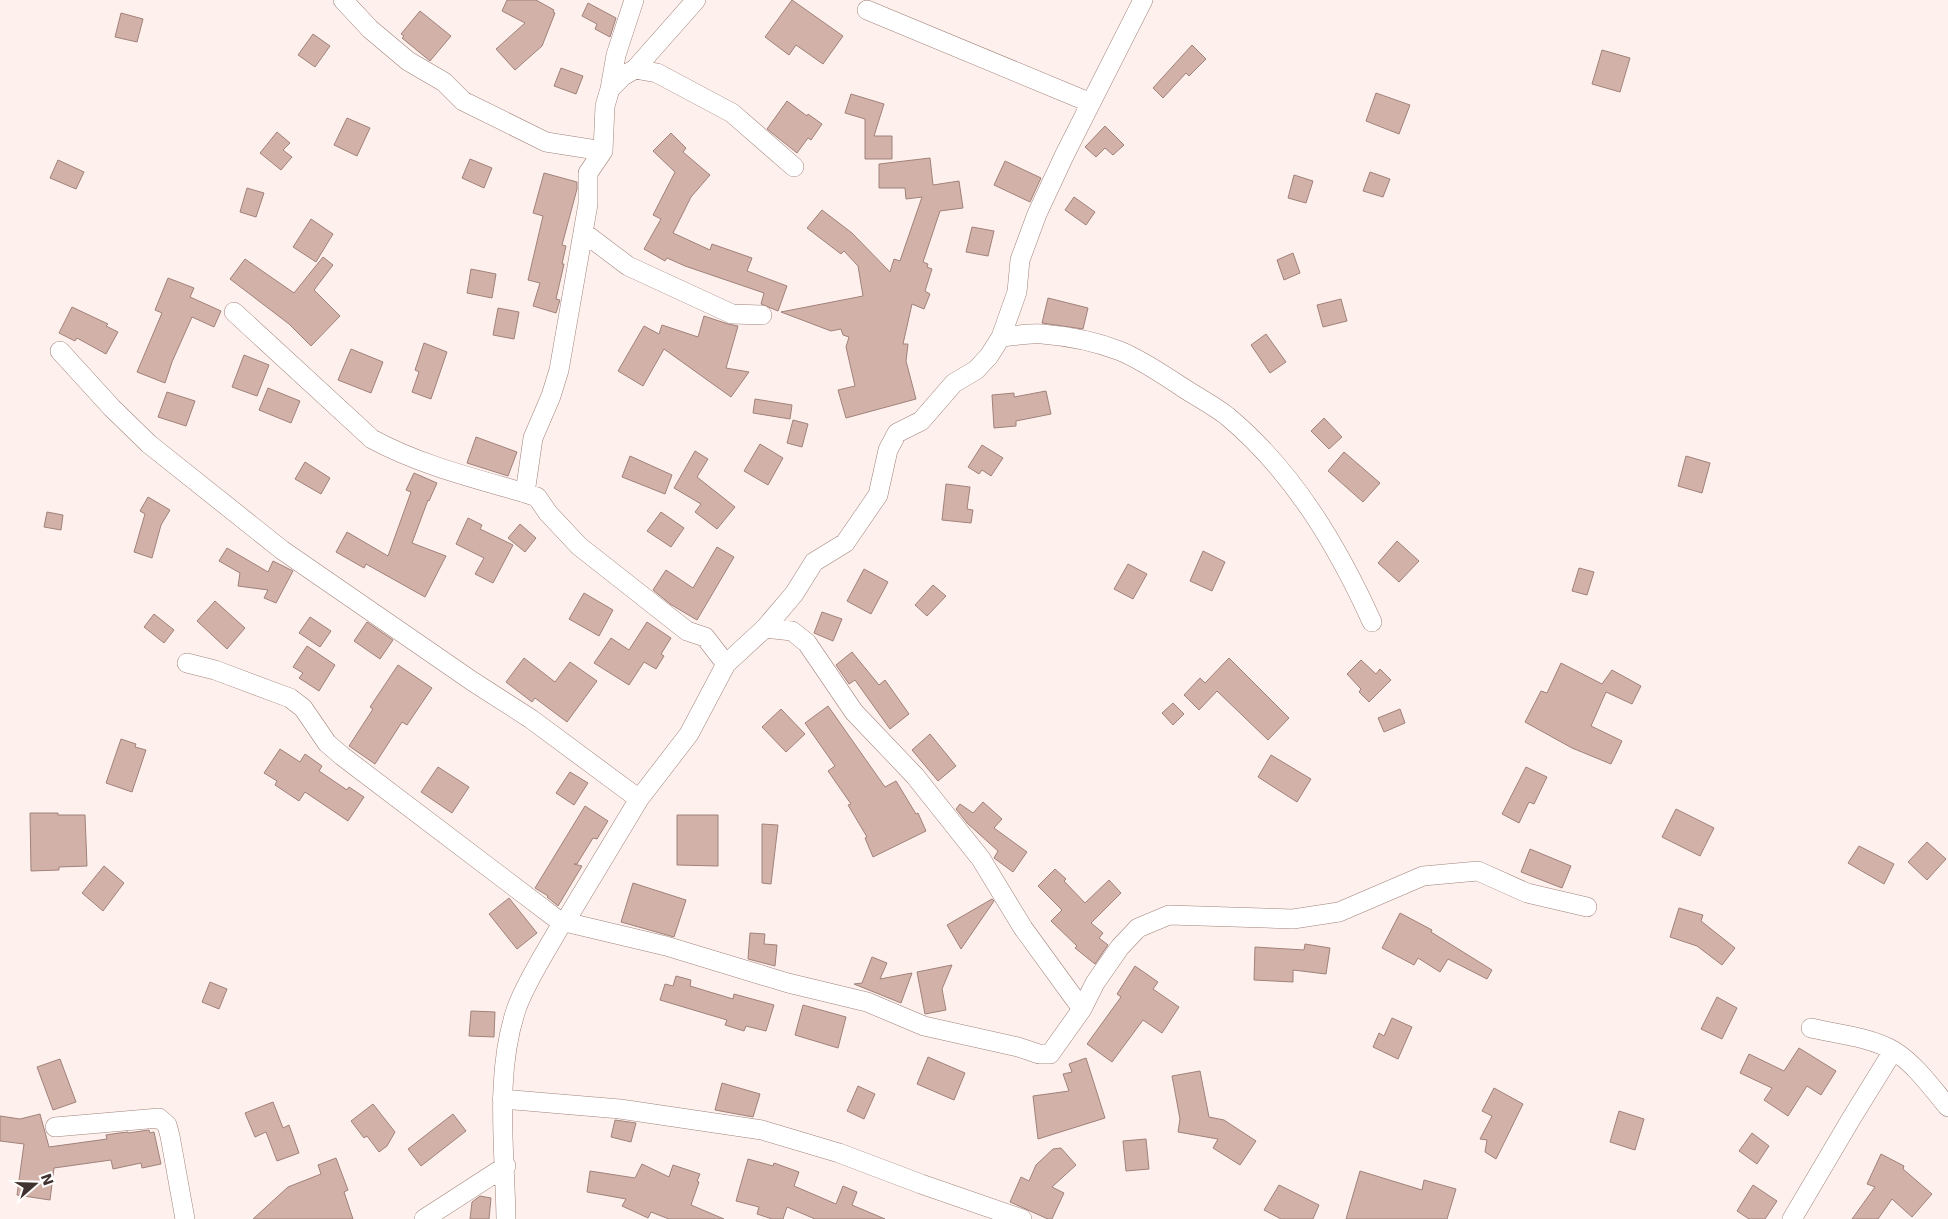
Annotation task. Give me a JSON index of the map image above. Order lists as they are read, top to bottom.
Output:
{
  "north": "right"
}
